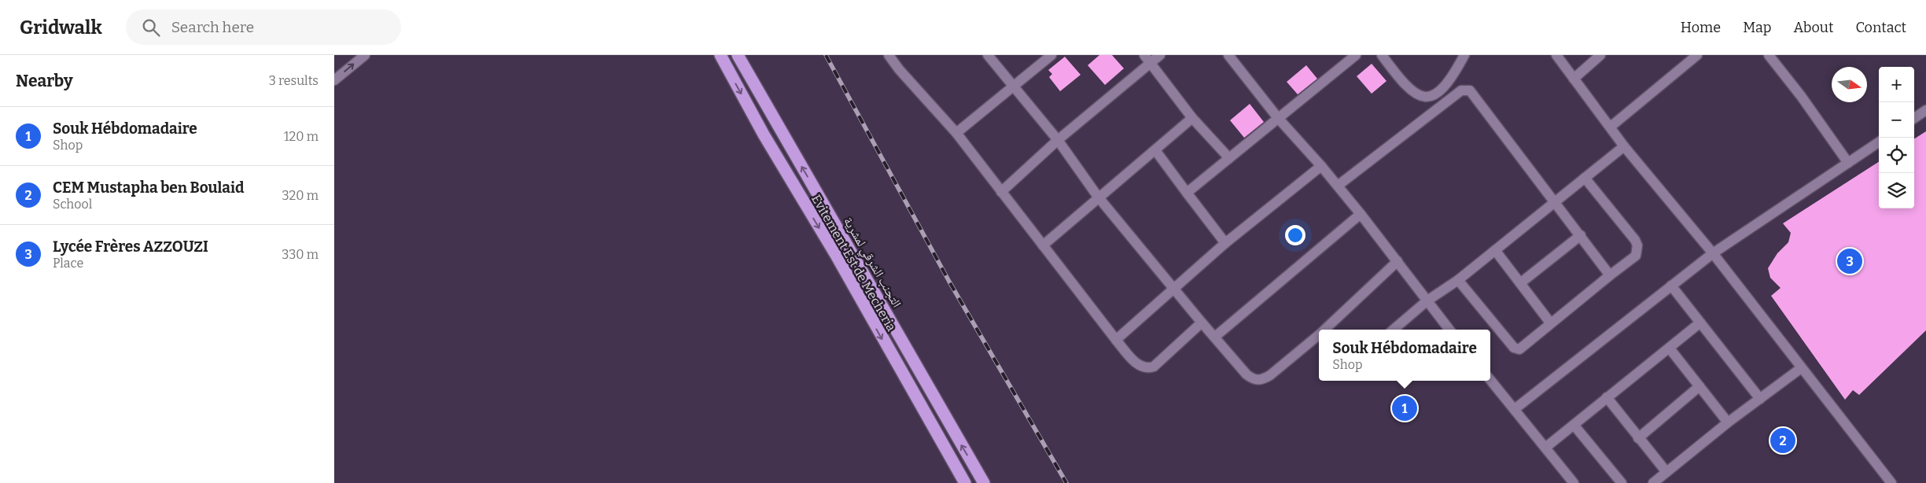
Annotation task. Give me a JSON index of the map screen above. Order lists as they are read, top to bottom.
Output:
{
  "streets": {
    "highway": ["التجنب الشرقي لمشرية", "Evitement Est de Mecheria"]
  },
  "one_way": ["التجنب الشرقي لمشرية", "Evitement Est de Mecheria"],
  "north": "right",
  "page": {
    "header": "Gridwalk",
    "search": "Search here",
    "nav": [
      "Home",
      "Map",
      "About",
      "Contact"
    ],
    "heading": ["Nearby", "3 results"],
    "map_buttons": ["+", "−"],
    "list": [
      {
        "mark": "1",
        "name": "Souk Hébdomadaire",
        "note": "Shop",
        "value": "120 m"
      },
      {
        "mark": "2",
        "name": "CEM Mustapha ben Boulaid",
        "note": "School",
        "value": "320 m"
      },
      {
        "mark": "3",
        "name": "Lycée Frères AZZOUZI",
        "note": "Place",
        "value": "330 m"
      }
    ],
    "pins": ["3", "1", "2"],
    "popup": ["Souk Hébdomadaire", "Shop"]
  }
}
